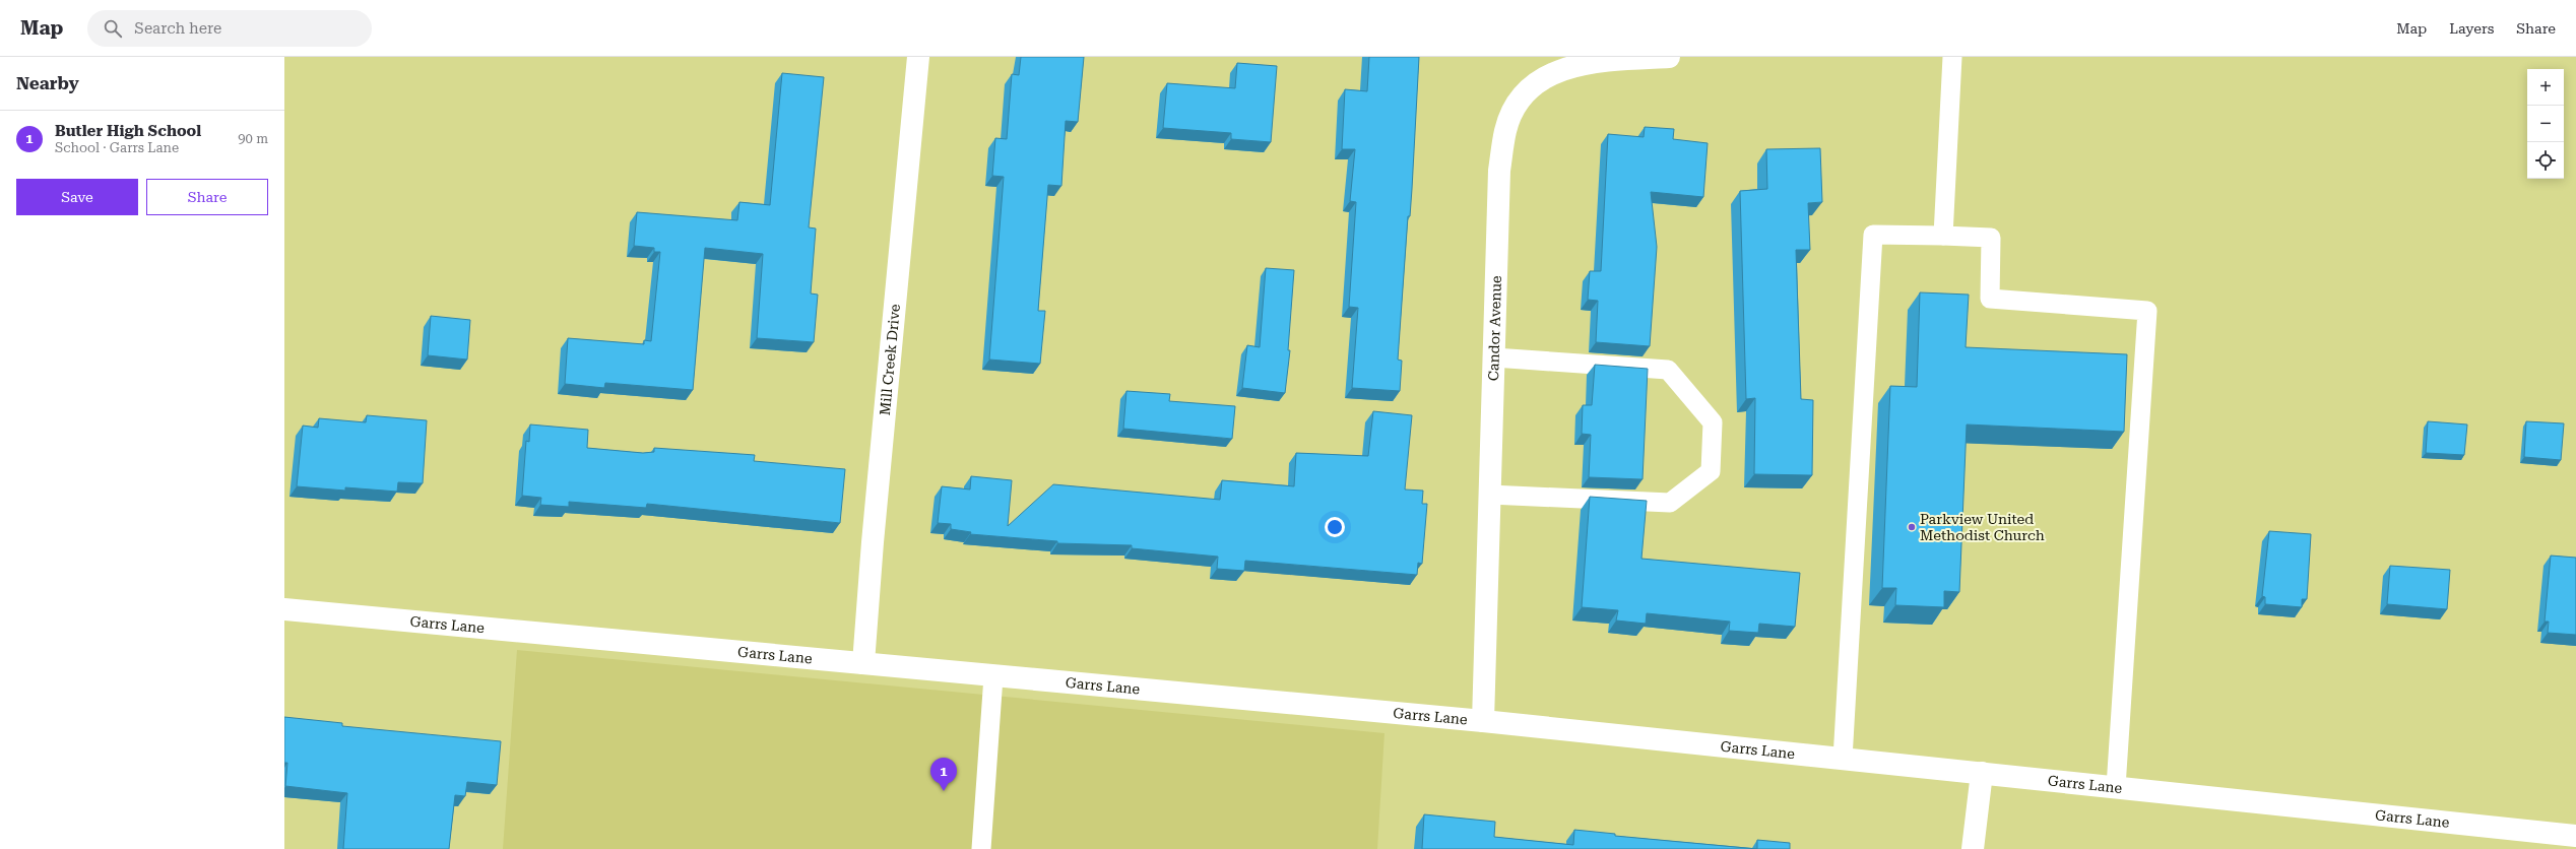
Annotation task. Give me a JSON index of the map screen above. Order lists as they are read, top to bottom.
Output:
{
  "streets": {
    "street": ["Candor Avenue", "Mill Creek Drive", "Garrs Lane"]
  },
  "crossings": [
    ["Candor Avenue", "Garrs Lane"],
    ["Mill Creek Drive", "Garrs Lane"]
  ],
  "places": ["Parkview United Methodist Church"],
  "page": {
    "header": "Map",
    "search": "Search here",
    "nav": ["Map", "Layers", "Share"],
    "heading": "Nearby",
    "map_buttons": ["+", "−"],
    "list": [
      {
        "mark": "1",
        "name": "Butler High School",
        "note": "School · Garrs Lane",
        "value": "90 m"
      }
    ],
    "buttons": ["Save", "Share"],
    "pins": "1"
  }
}
